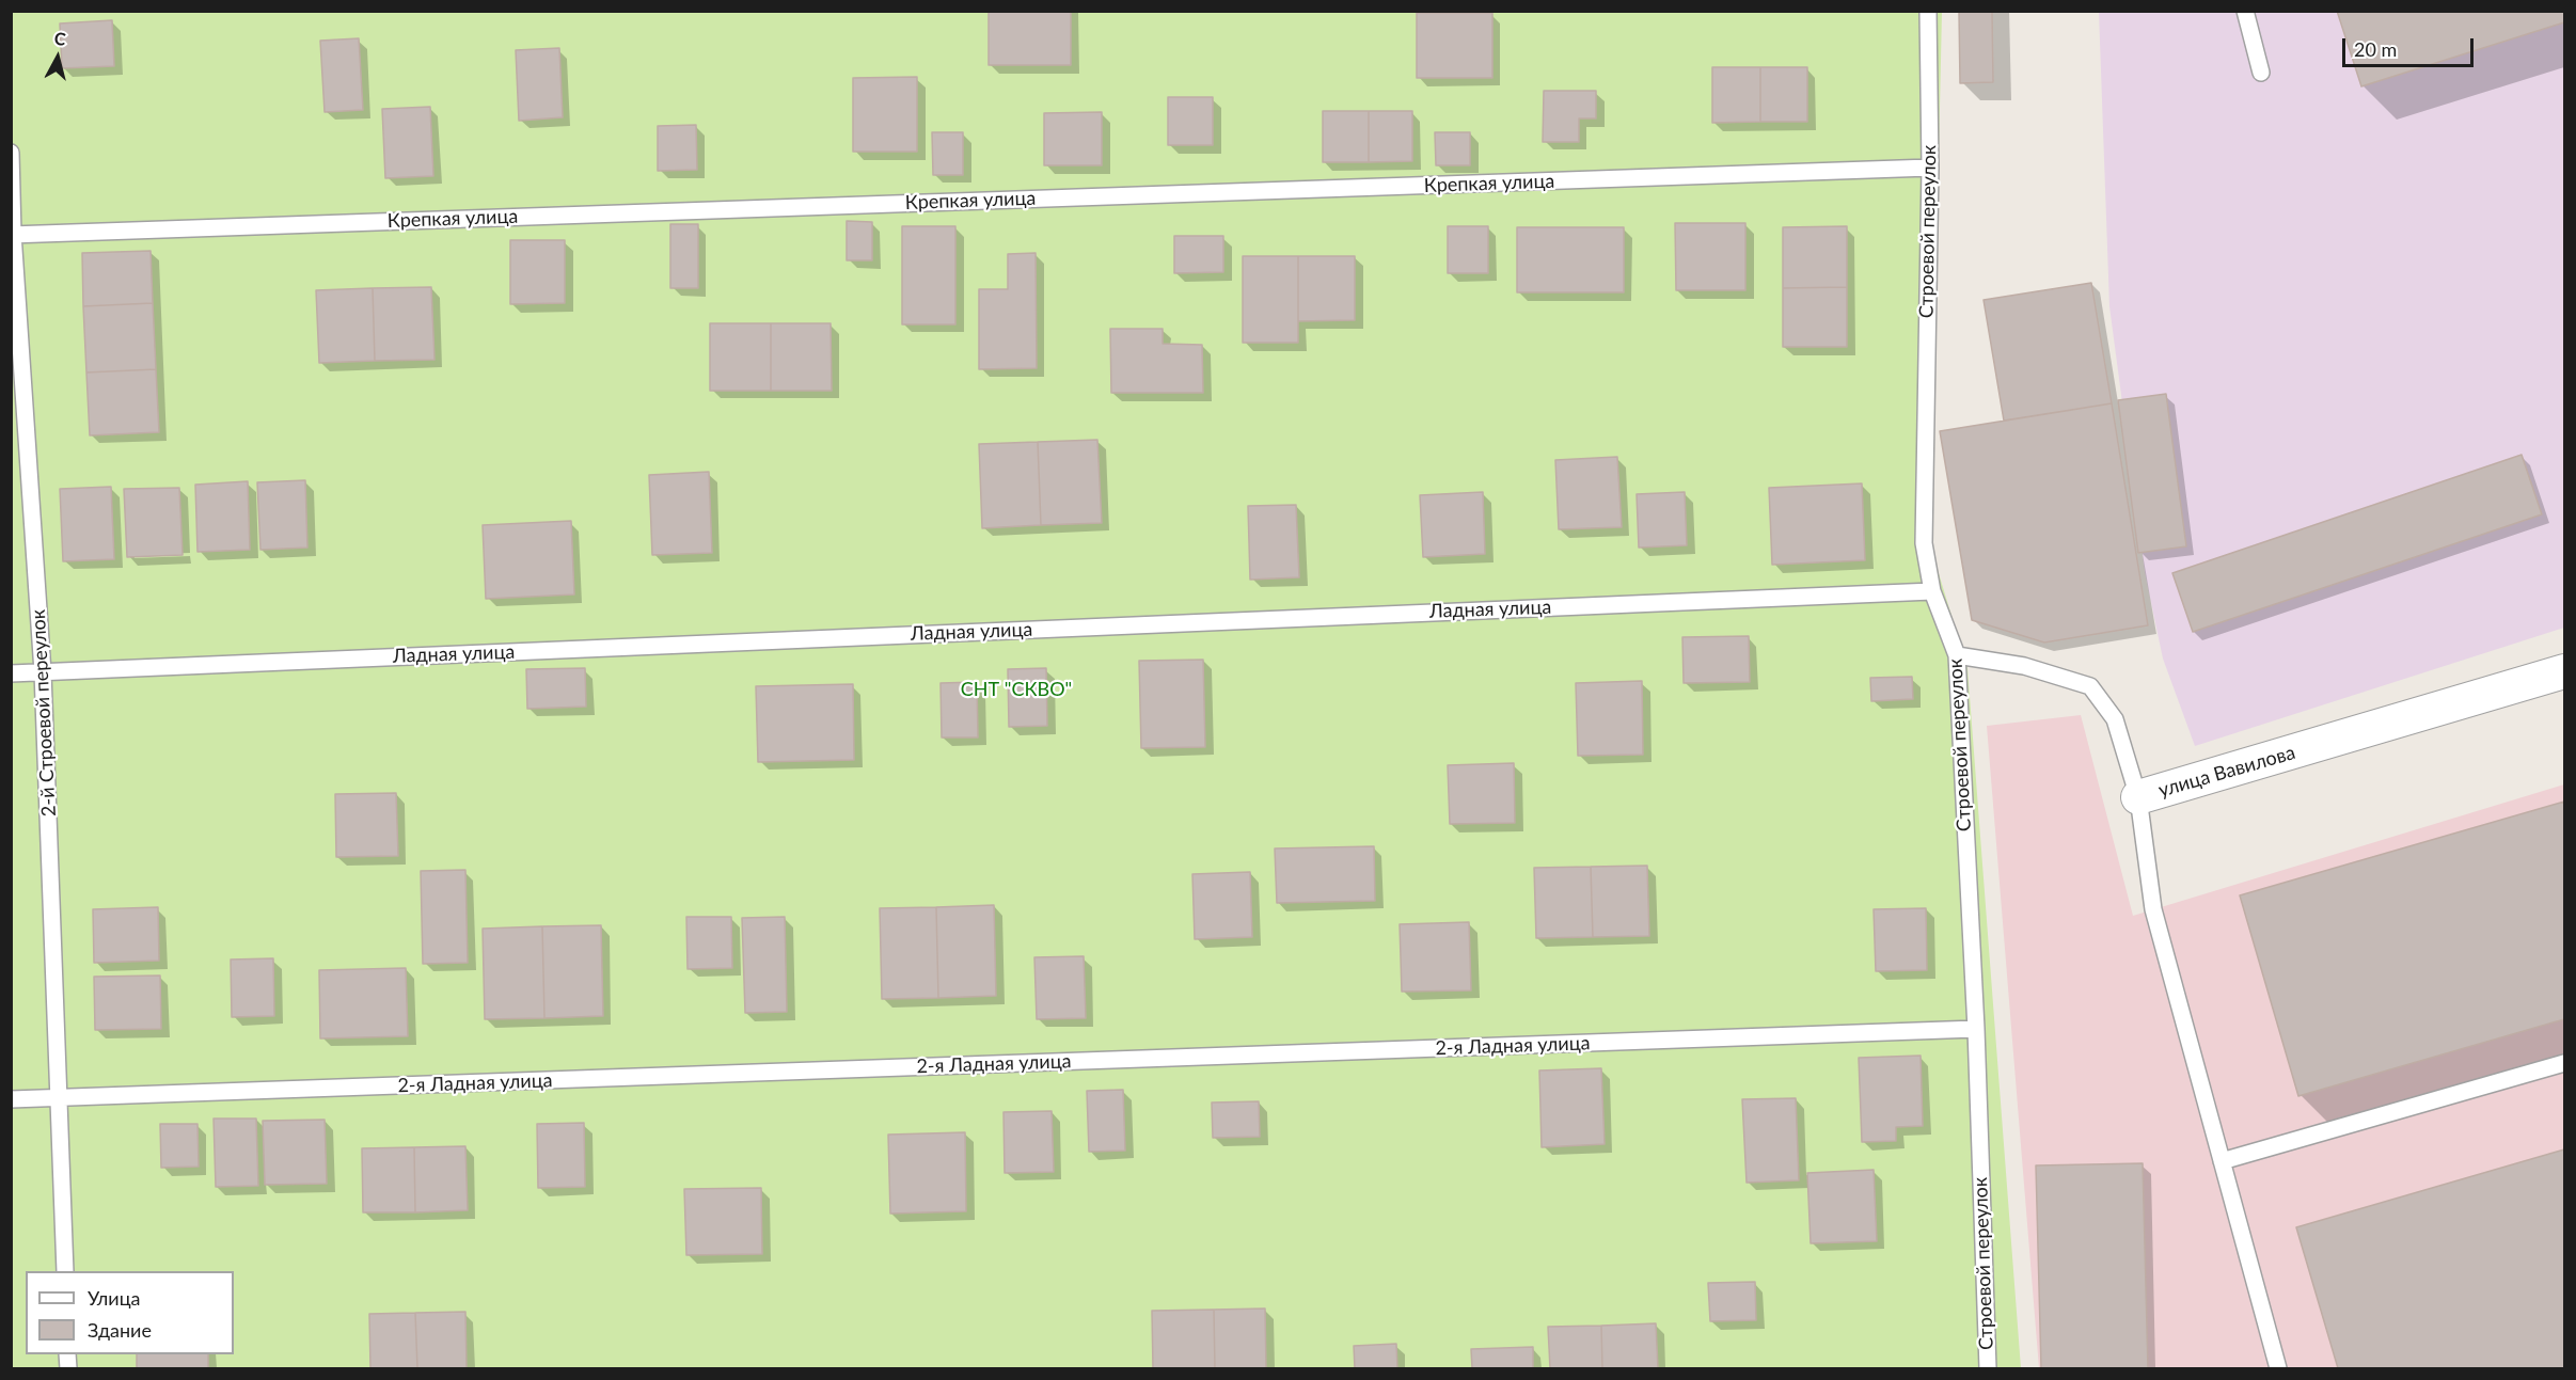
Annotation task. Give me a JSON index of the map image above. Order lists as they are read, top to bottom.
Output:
{
  "streets": {
    "street": ["улица Вавилова"],
    "lane": [
      "Крепкая улица",
      "Строевой переулок",
      "Ладная улица",
      "2-й Строевой переулок",
      "2-я Ладная улица"
    ]
  },
  "crossings": [
    ["Крепкая улица", "Строевой переулок"],
    ["Крепкая улица", "2-й Строевой переулок"],
    ["Строевой переулок", "Ладная улица"],
    ["Строевой переулок", "улица Вавилова"],
    ["Строевой переулок", "2-я Ладная улица"],
    ["Ладная улица", "2-й Строевой переулок"],
    ["2-й Строевой переулок", "2-я Ладная улица"]
  ],
  "parks": ["СНТ \"СКВО\""],
  "legend": ["Улица", "Здание"],
  "scale_bar": "20 m",
  "north": "top"
}
